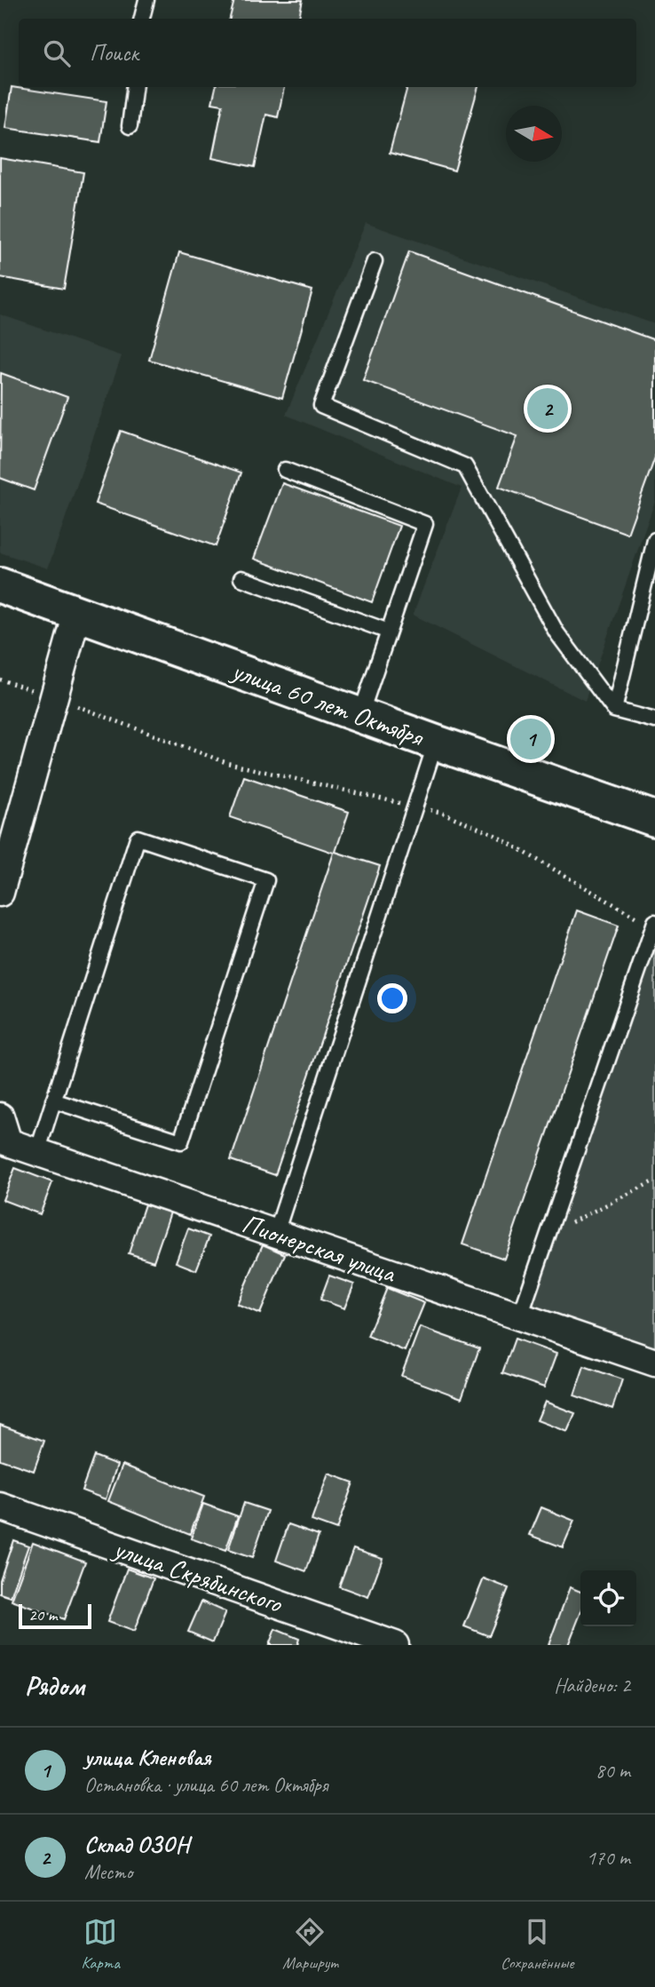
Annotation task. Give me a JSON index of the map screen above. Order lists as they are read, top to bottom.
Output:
{
  "streets": {
    "main road": ["улица 60 лет Октября"],
    "street": ["Пионерская улица", "улица Скрябинского"]
  },
  "scale_bar": "20 m",
  "north": "right",
  "page": {
    "search": "Поиск",
    "pins": ["2", "1"],
    "scale": "20 m",
    "heading": ["Рядом", "Найдено: 2"],
    "list": [
      {
        "mark": "1",
        "name": "улица Кленовая",
        "note": "Остановка · улица 60 лет Октября",
        "value": "80 m"
      },
      {
        "mark": "2",
        "name": "Склад ОЗОН",
        "note": "Место",
        "value": "170 m"
      }
    ],
    "nav": ["Карта", "Маршрут", "Сохранённые"]
  }
}
